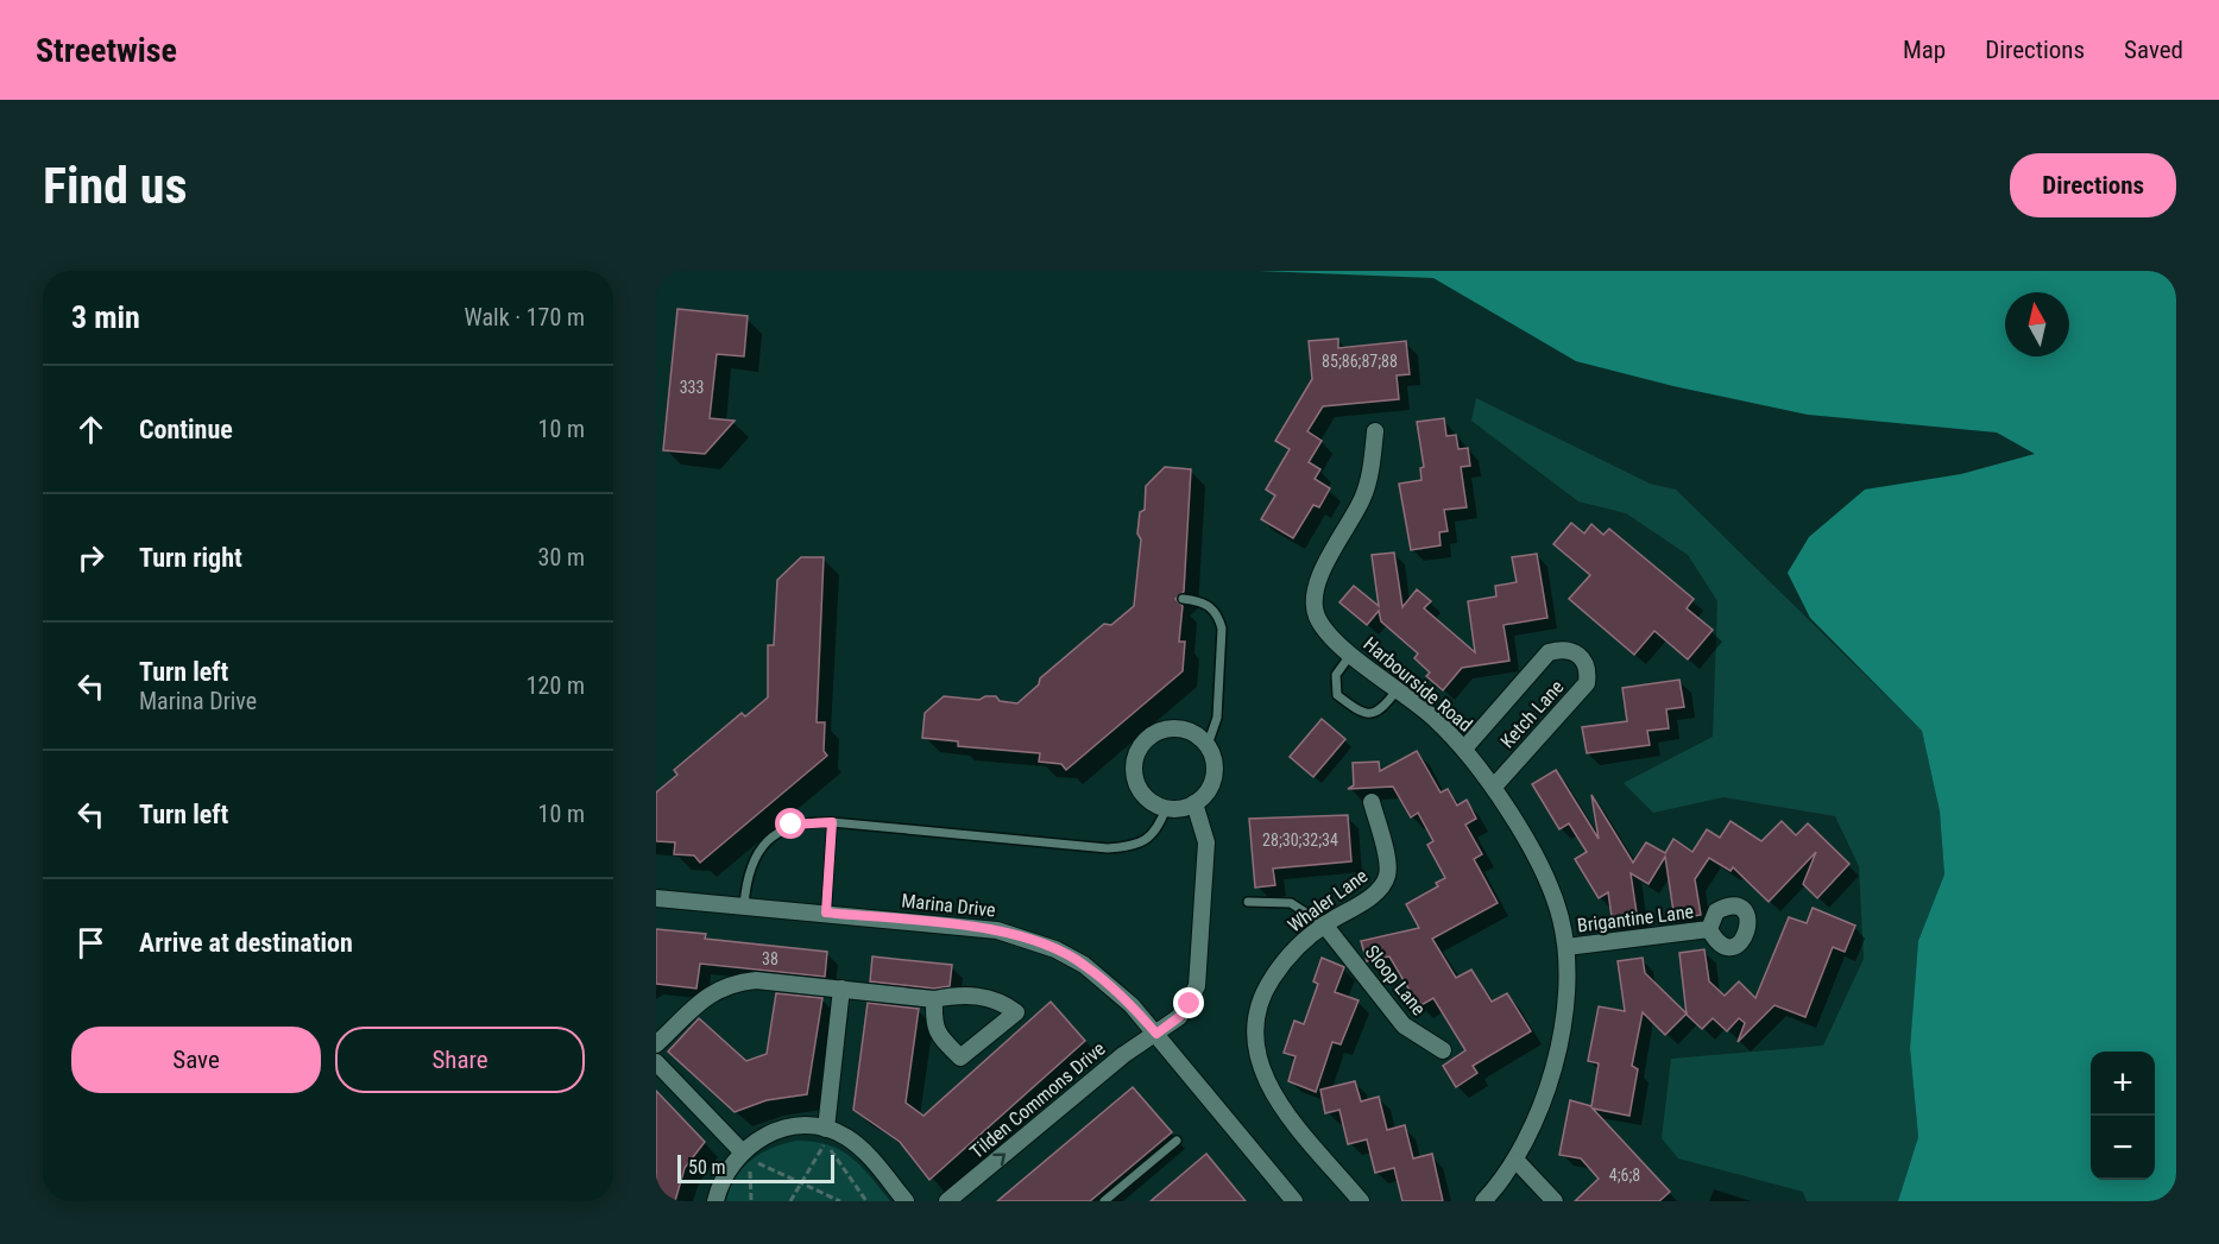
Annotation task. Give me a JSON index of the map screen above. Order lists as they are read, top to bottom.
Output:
{
  "streets": {
    "street": [
      "Harbourside Road",
      "Ketch Lane",
      "Whaler Lane",
      "Marina Drive",
      "Brigantine Lane",
      "Sloop Lane",
      "Tilden Commons Drive"
    ]
  },
  "crossings": [
    ["Harbourside Road", "Ketch Lane"],
    ["Harbourside Road", "Brigantine Lane"],
    ["Whaler Lane", "Sloop Lane"],
    ["Marina Drive", "Tilden Commons Drive"]
  ],
  "one_way": ["Tilden Commons Drive"],
  "house_numbers": [
    "85;86;87;88",
    "333",
    "28;30;32;34",
    "38",
    "4;6;8"
  ],
  "scale_bar": "50 m",
  "north": "top",
  "page": {
    "header": "Streetwise",
    "nav": ["Map", "Directions", "Saved"],
    "buttons": [
      "Directions",
      ["Save", "Share"]
    ],
    "title": "Find us",
    "heading": ["3 min", "Walk · 170 m"],
    "list": [
      ["Continue", "10 m"],
      ["Turn right", "30 m"],
      ["Turn left", "Marina Drive", "120 m"],
      ["Turn left", "10 m"],
      "Arrive at destination"
    ],
    "map_buttons": ["+", "−"],
    "scale": "50 m"
  }
}
